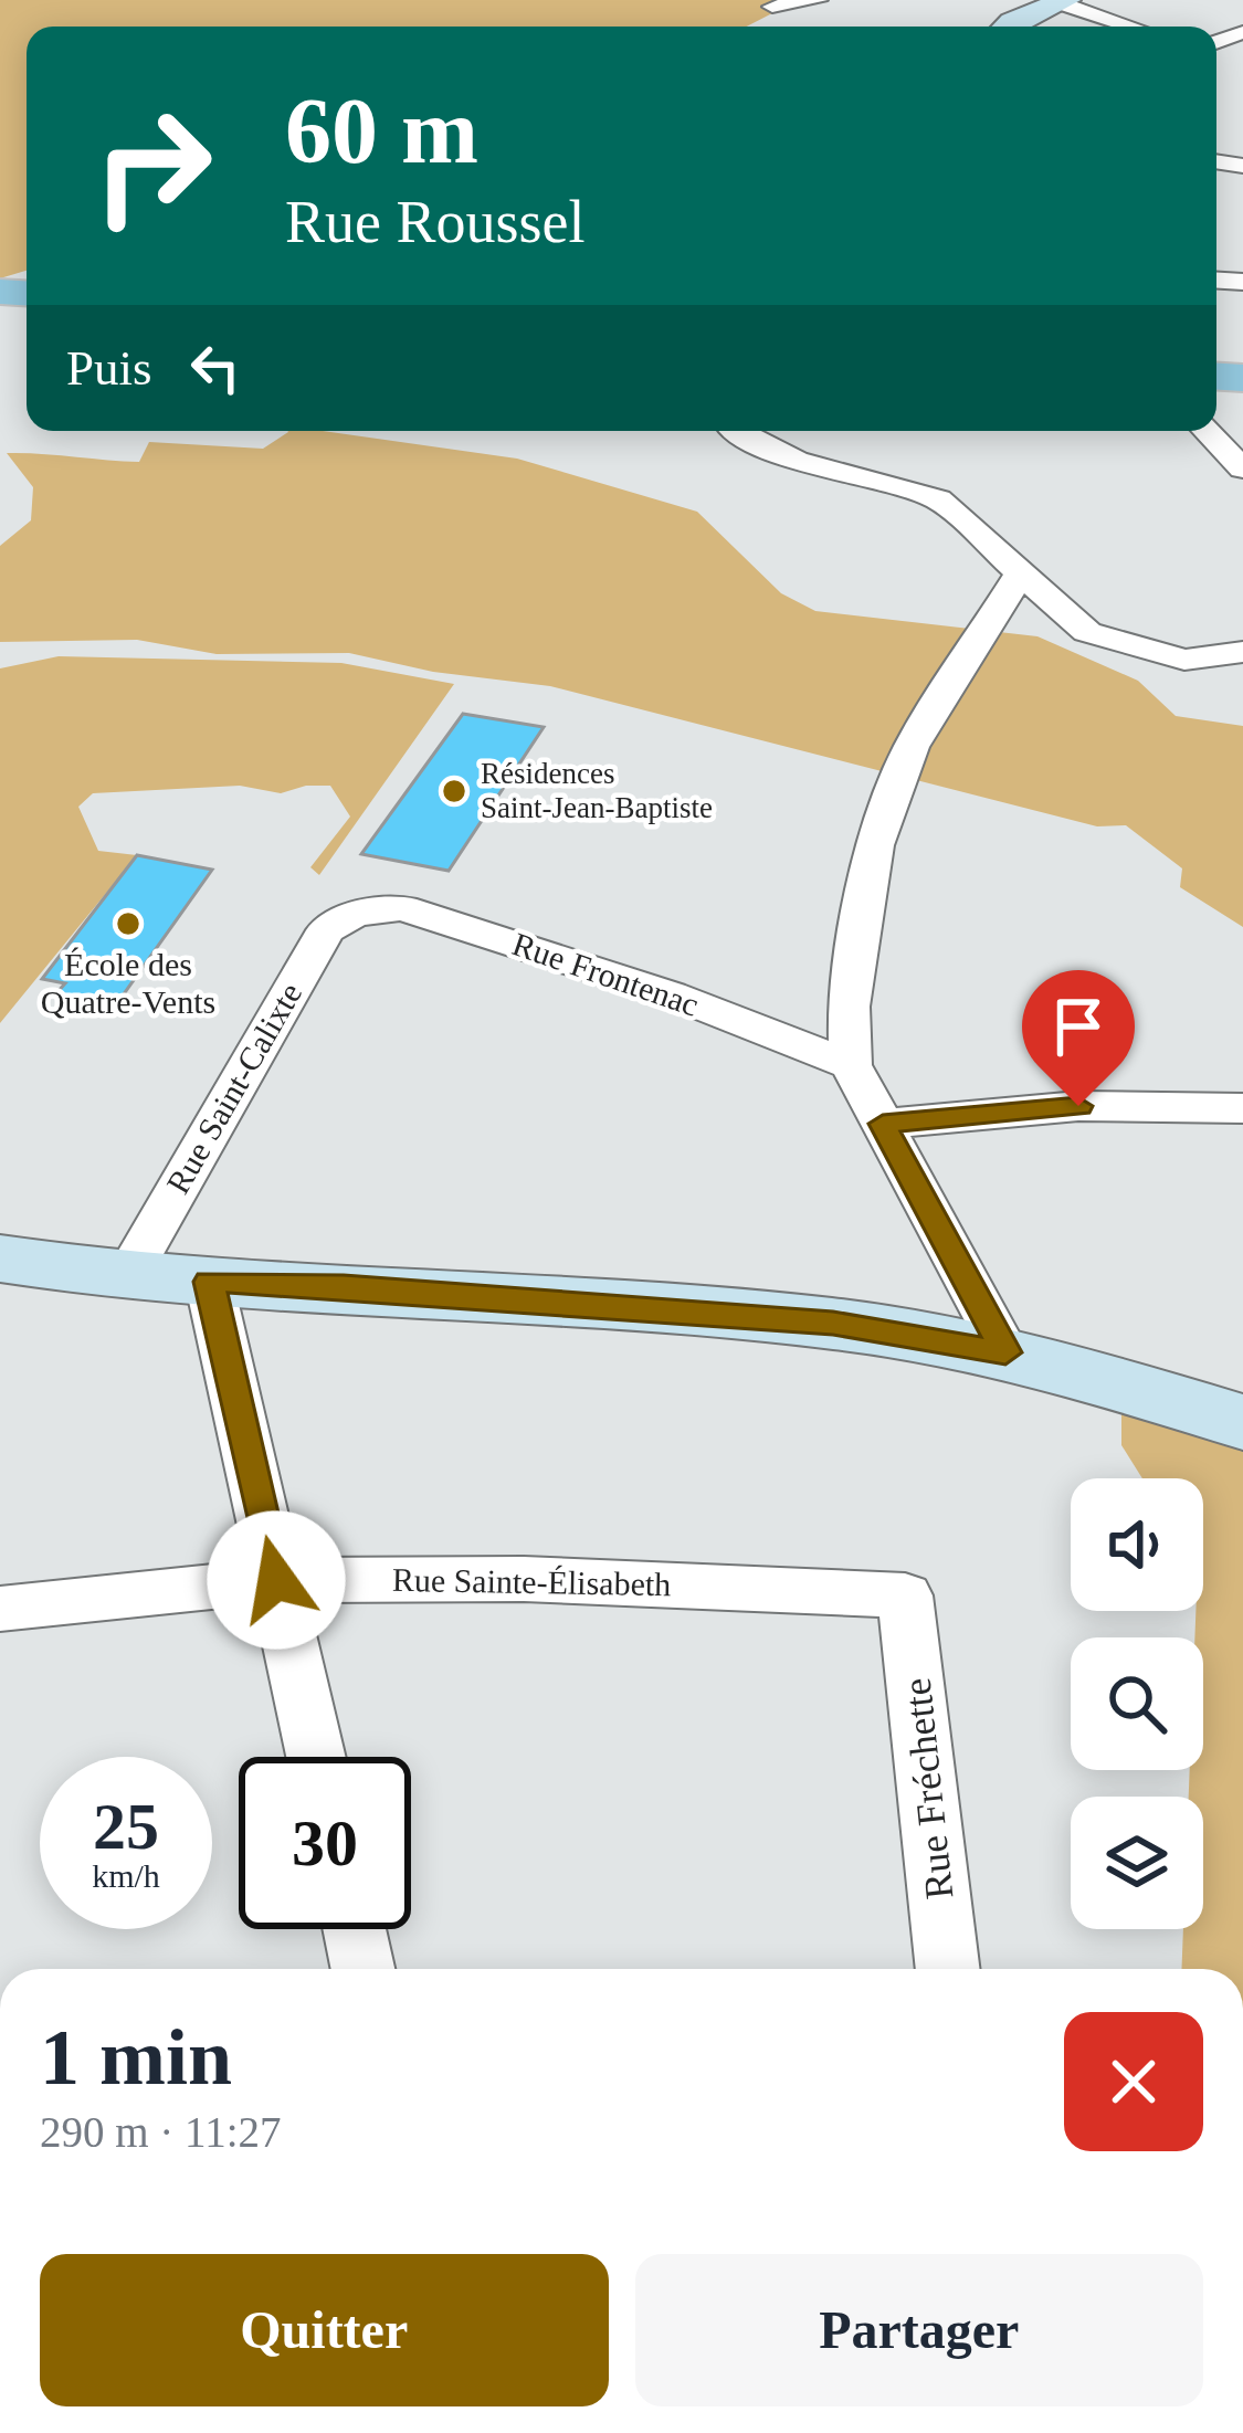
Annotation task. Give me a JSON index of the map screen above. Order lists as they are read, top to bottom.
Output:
{
  "streets": {
    "street": [
      "Rue Frontenac",
      "Rue Saint-Calixte",
      "Rue Sainte-Élisabeth",
      "Rue Fréchette"
    ]
  },
  "crossings": [
    ["Rue Frontenac", "Rue Saint-Calixte"],
    ["Rue Sainte-Élisabeth", "Rue Fréchette"]
  ],
  "places": ["Résidences Saint-Jean-Baptiste", "École des Quatre-Vents"],
  "page": {
    "turn": ["60 m", "Rue Roussel"],
    "then": "Puis",
    "speed": "25 km/h",
    "limit": "30",
    "heading": ["1 min", "290 m · 11:27"],
    "buttons": ["Quitter", "Partager"]
  }
}
